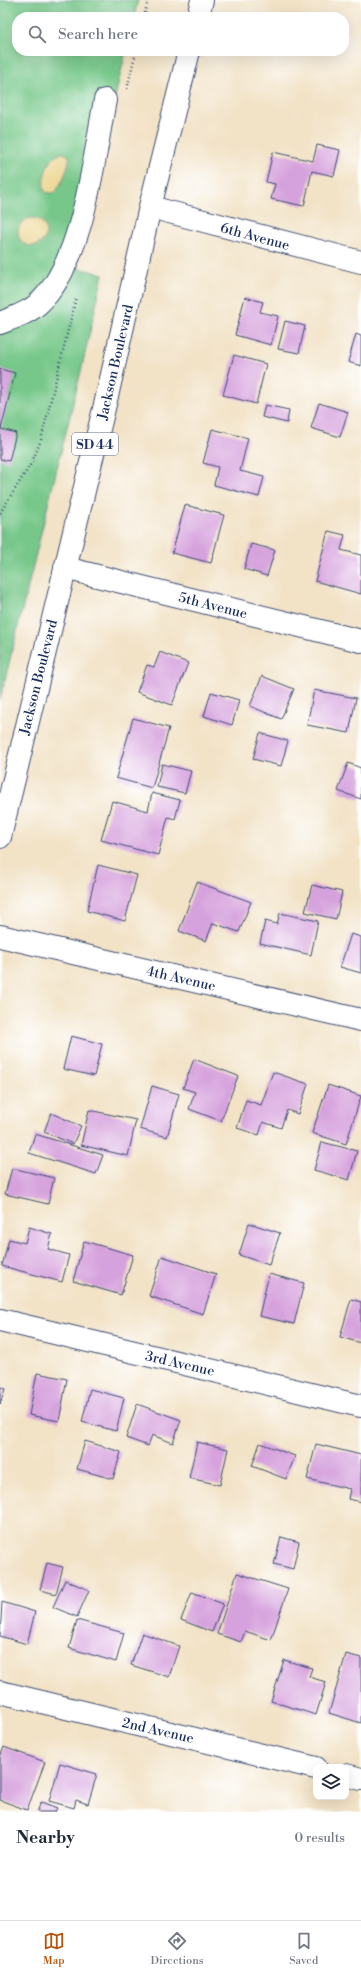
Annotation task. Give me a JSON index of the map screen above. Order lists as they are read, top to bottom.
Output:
{
  "streets": {
    "street": [
      "6th Avenue",
      "Jackson Boulevard",
      "SD 44",
      "5th Avenue",
      "4th Avenue",
      "3rd Avenue",
      "2nd Avenue"
    ]
  },
  "crossings": [
    ["6th Avenue", "Jackson Boulevard"],
    ["Jackson Boulevard", "5th Avenue"]
  ],
  "page": {
    "search": "Search here",
    "heading": ["Nearby", "0 results"],
    "nav": ["Map", "Directions", "Saved"]
  }
}
